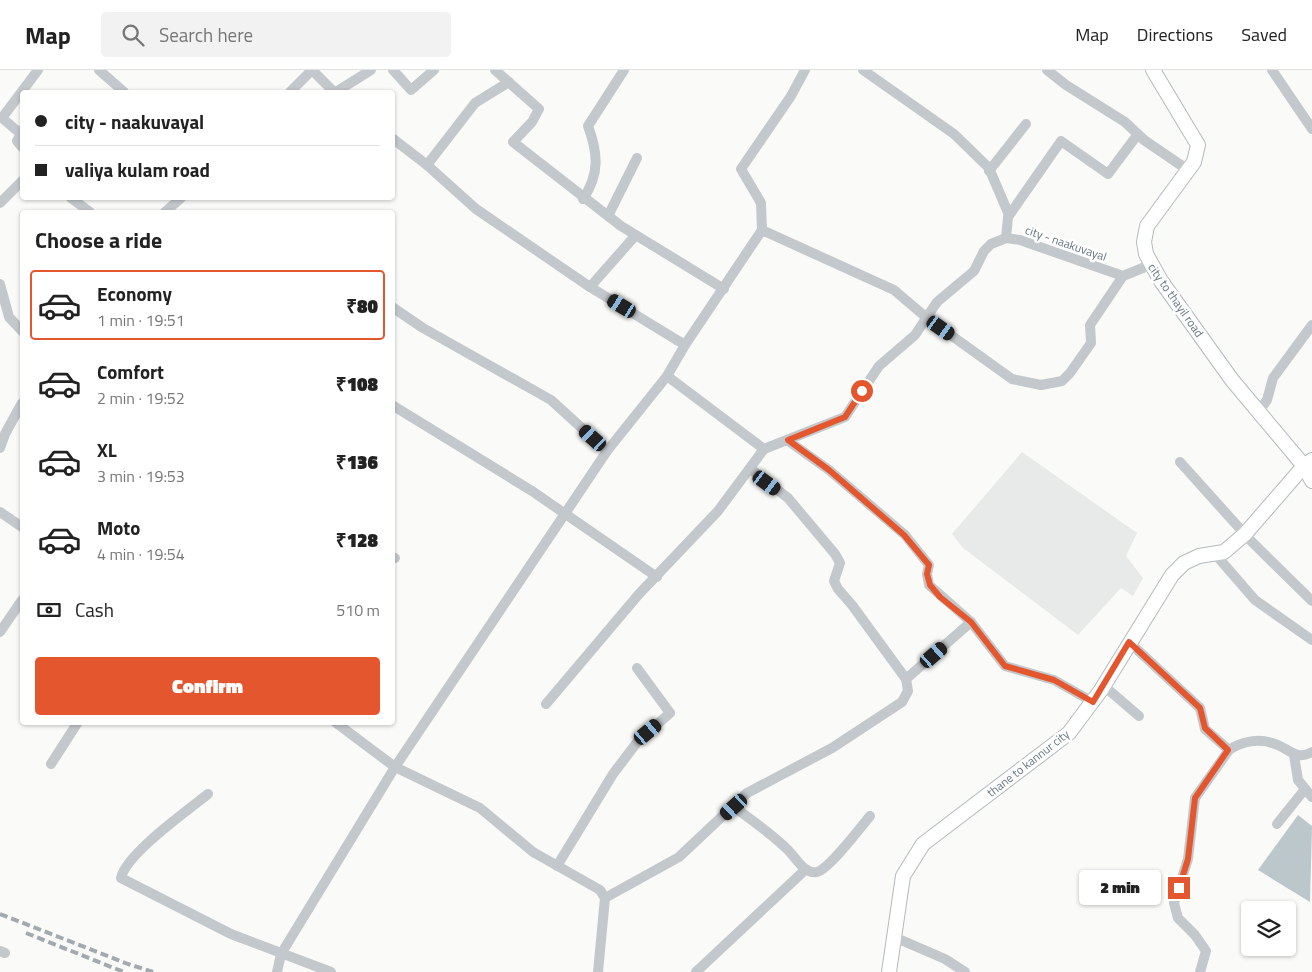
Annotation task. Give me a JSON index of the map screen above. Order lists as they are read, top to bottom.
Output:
{
  "streets": {
    "street": ["city - naakuvayal", "city to thayil road", "thane to kannur city"]
  },
  "crossings": [
    ["city to thayil road", "thane to kannur city"]
  ],
  "page": {
    "header": "Map",
    "search": "Search here",
    "nav": ["Map", "Directions", "Saved"],
    "banner": ["city - naakuvayal", "valiya kulam road"],
    "heading": "Choose a ride",
    "list": [
      {
        "name": "Economy",
        "note": "1 min · 19:51",
        "value": "₹80"
      },
      {
        "name": "Comfort",
        "note": "2 min · 19:52",
        "value": "₹108"
      },
      {
        "name": "XL",
        "note": "3 min · 19:53",
        "value": "₹136"
      },
      {
        "name": "Moto",
        "note": "4 min · 19:54",
        "value": "₹128"
      }
    ],
    "pay": ["Cash", "510 m"],
    "buttons": "Confirm",
    "bubble": "2 min"
  }
}
